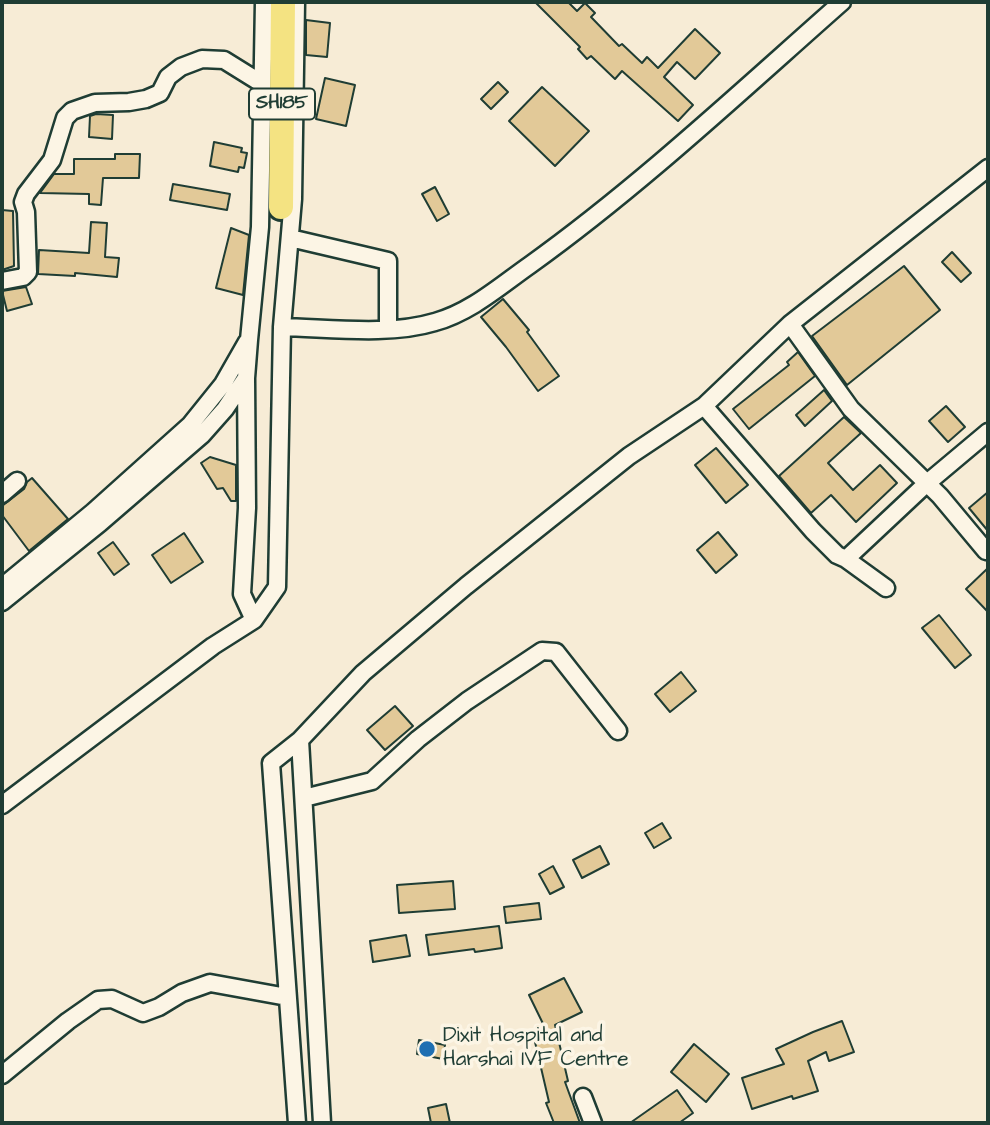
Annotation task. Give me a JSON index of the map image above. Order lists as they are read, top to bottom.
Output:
{
  "streets": {
    "main road": ["SH185"]
  },
  "places": ["Dixit Hospital and Harshai IVF Centre"]
}
